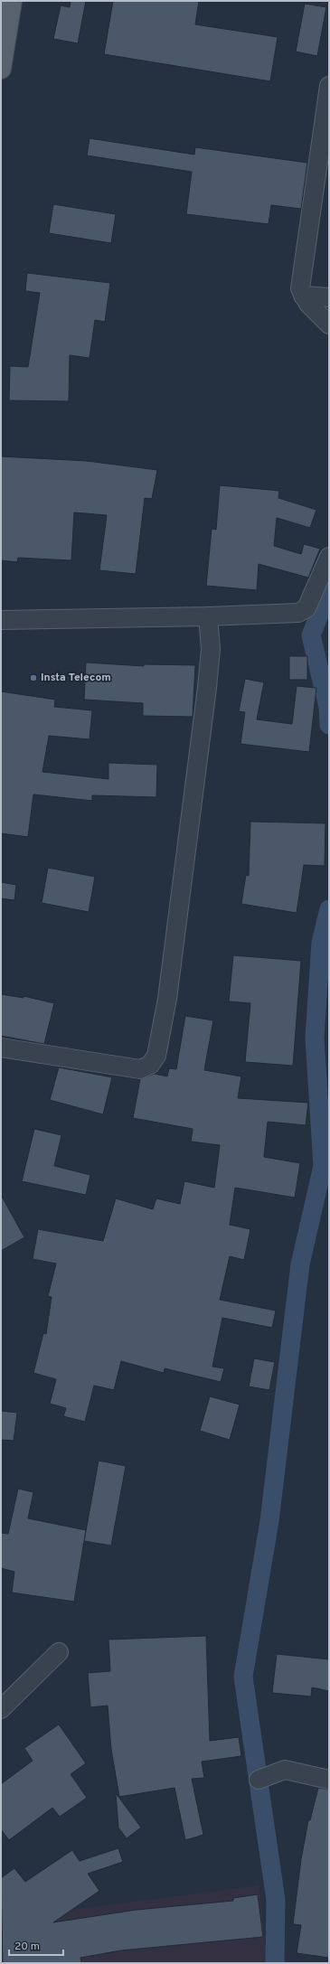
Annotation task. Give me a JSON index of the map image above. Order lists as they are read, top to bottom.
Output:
{
  "places": ["Insta Telecom"],
  "scale_bar": "20 m"
}
